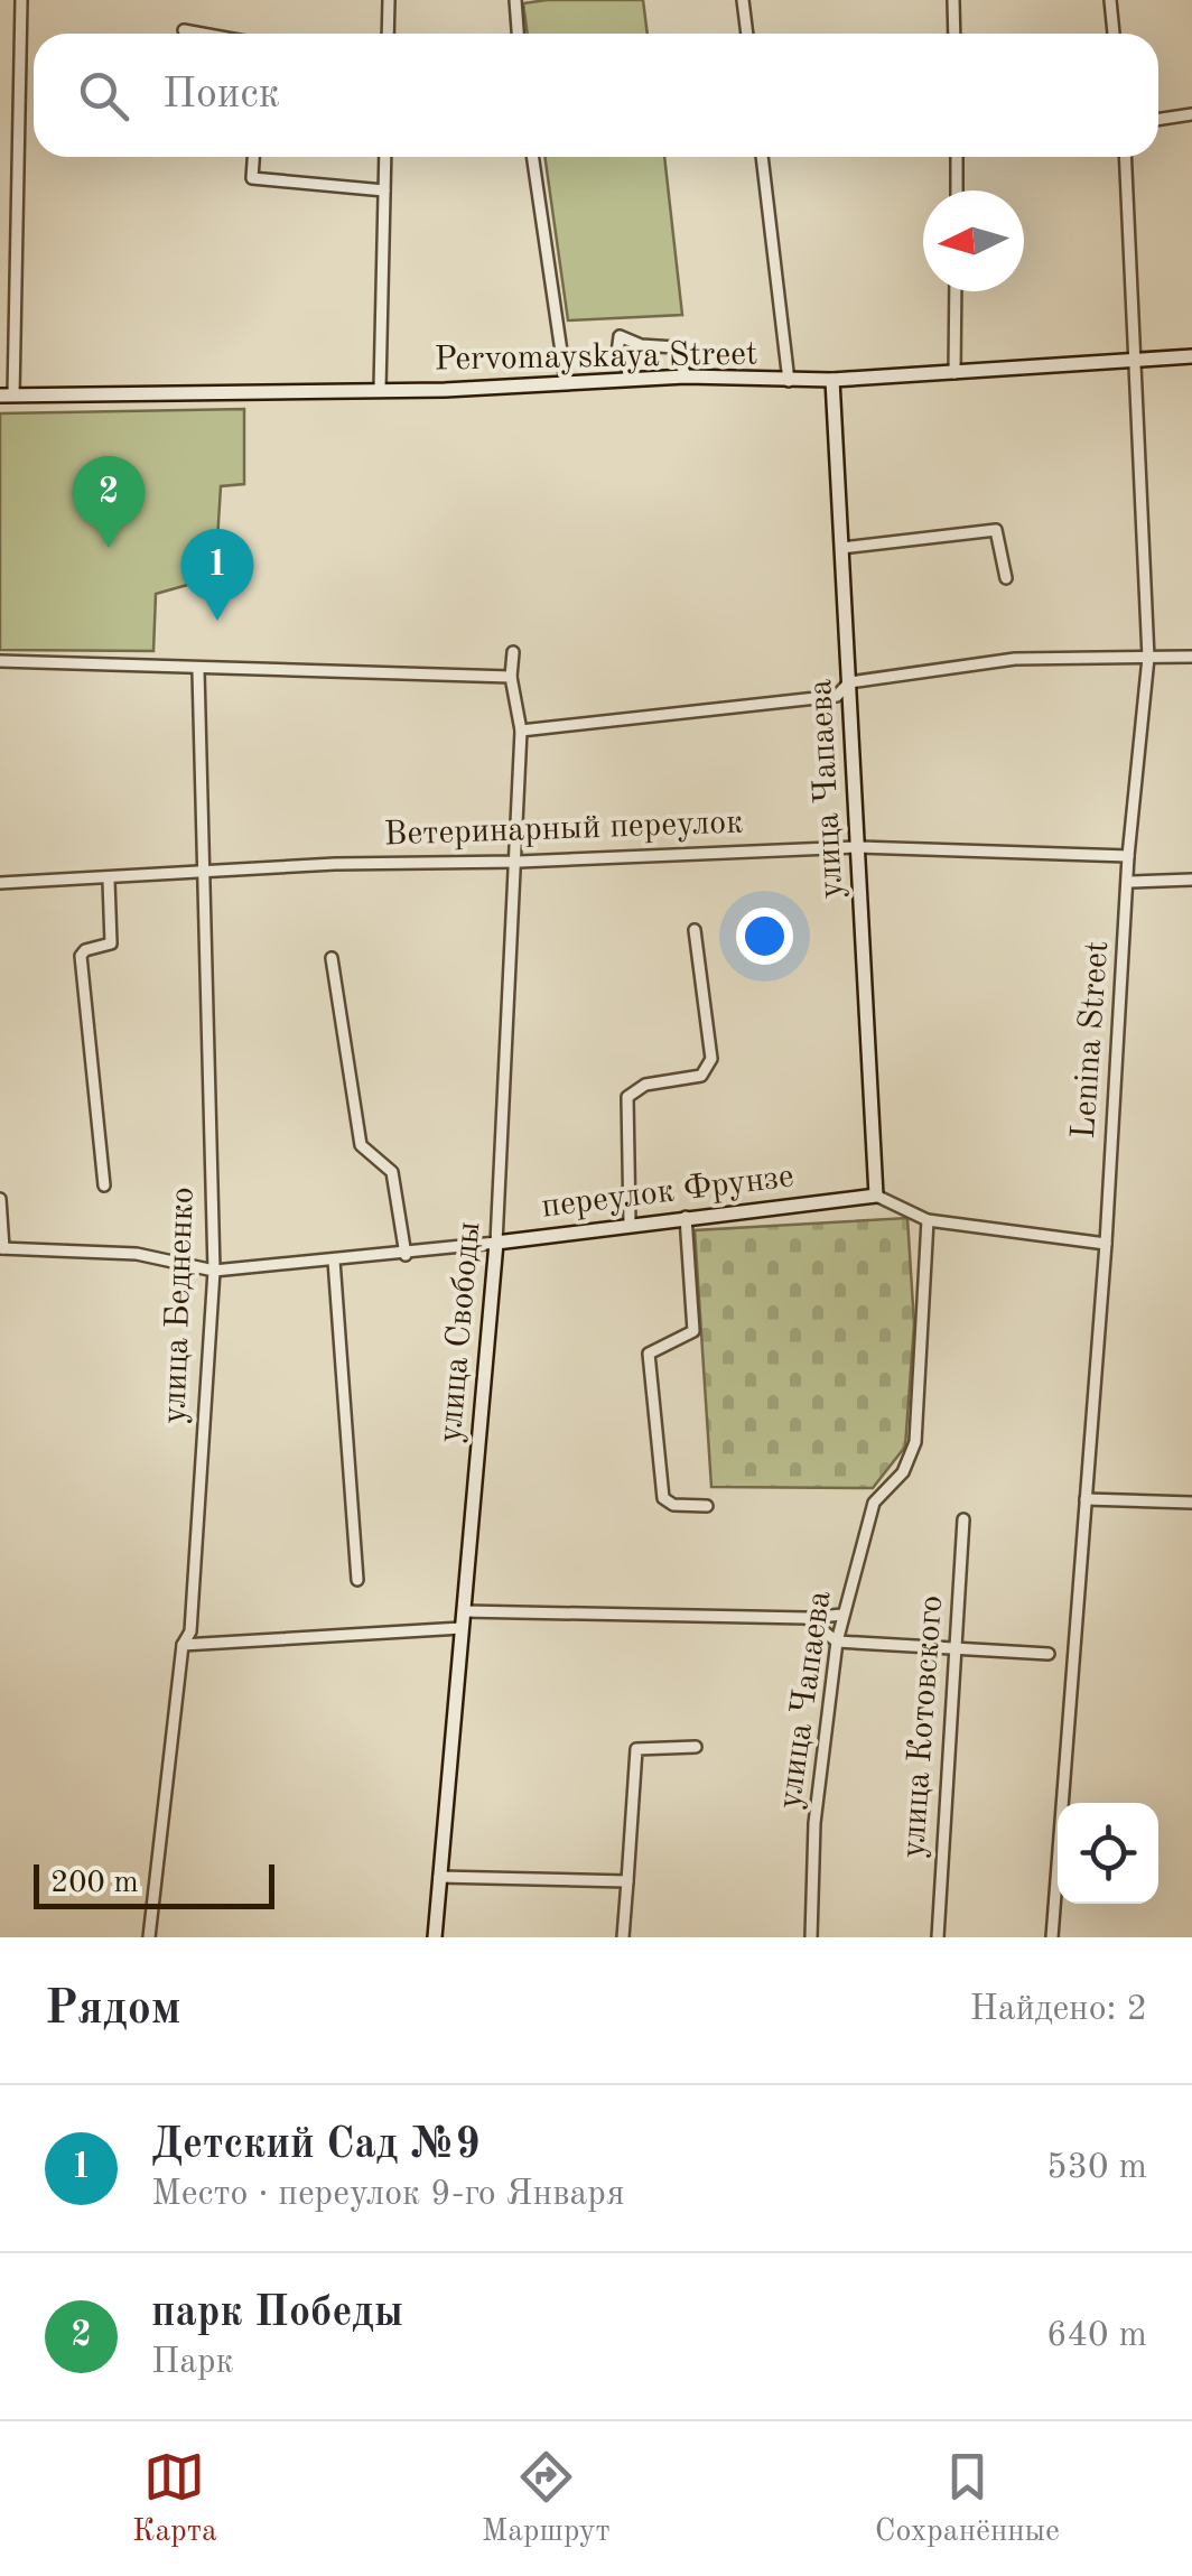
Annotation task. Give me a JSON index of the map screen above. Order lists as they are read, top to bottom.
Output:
{
  "streets": {
    "main road": [
      "Pervomayskaya Street",
      "улица Чапаева",
      "переулок Фрунзе",
      "улица Свободы"
    ],
    "street": [
      "Ветеринарный переулок",
      "Lenina Street",
      "улица Бедненко",
      "улица Котовского"
    ]
  },
  "crossings": [
    ["Pervomayskaya Street", "улица Чапаева"],
    ["Pervomayskaya Street", "Lenina Street"],
    ["улица Чапаева", "Ветеринарный переулок"],
    ["улица Чапаева", "переулок Фрунзе"],
    ["Ветеринарный переулок", "Lenina Street"],
    ["Ветеринарный переулок", "улица Бедненко"],
    ["Ветеринарный переулок", "улица Свободы"],
    ["переулок Фрунзе", "улица Бедненко"],
    ["переулок Фрунзе", "улица Свободы"]
  ],
  "scale_bar": "200 m",
  "north": "left",
  "page": {
    "search": "Поиск",
    "pins": ["2", "1"],
    "scale": "200 m",
    "heading": ["Рядом", "Найдено: 2"],
    "list": [
      {
        "mark": "1",
        "name": "Детский Сад №9",
        "note": "Место · переулок 9-го Января",
        "value": "530 m"
      },
      {
        "mark": "2",
        "name": "парк Победы",
        "note": "Парк",
        "value": "640 m"
      }
    ],
    "nav": ["Карта", "Маршрут", "Сохранённые"]
  }
}
